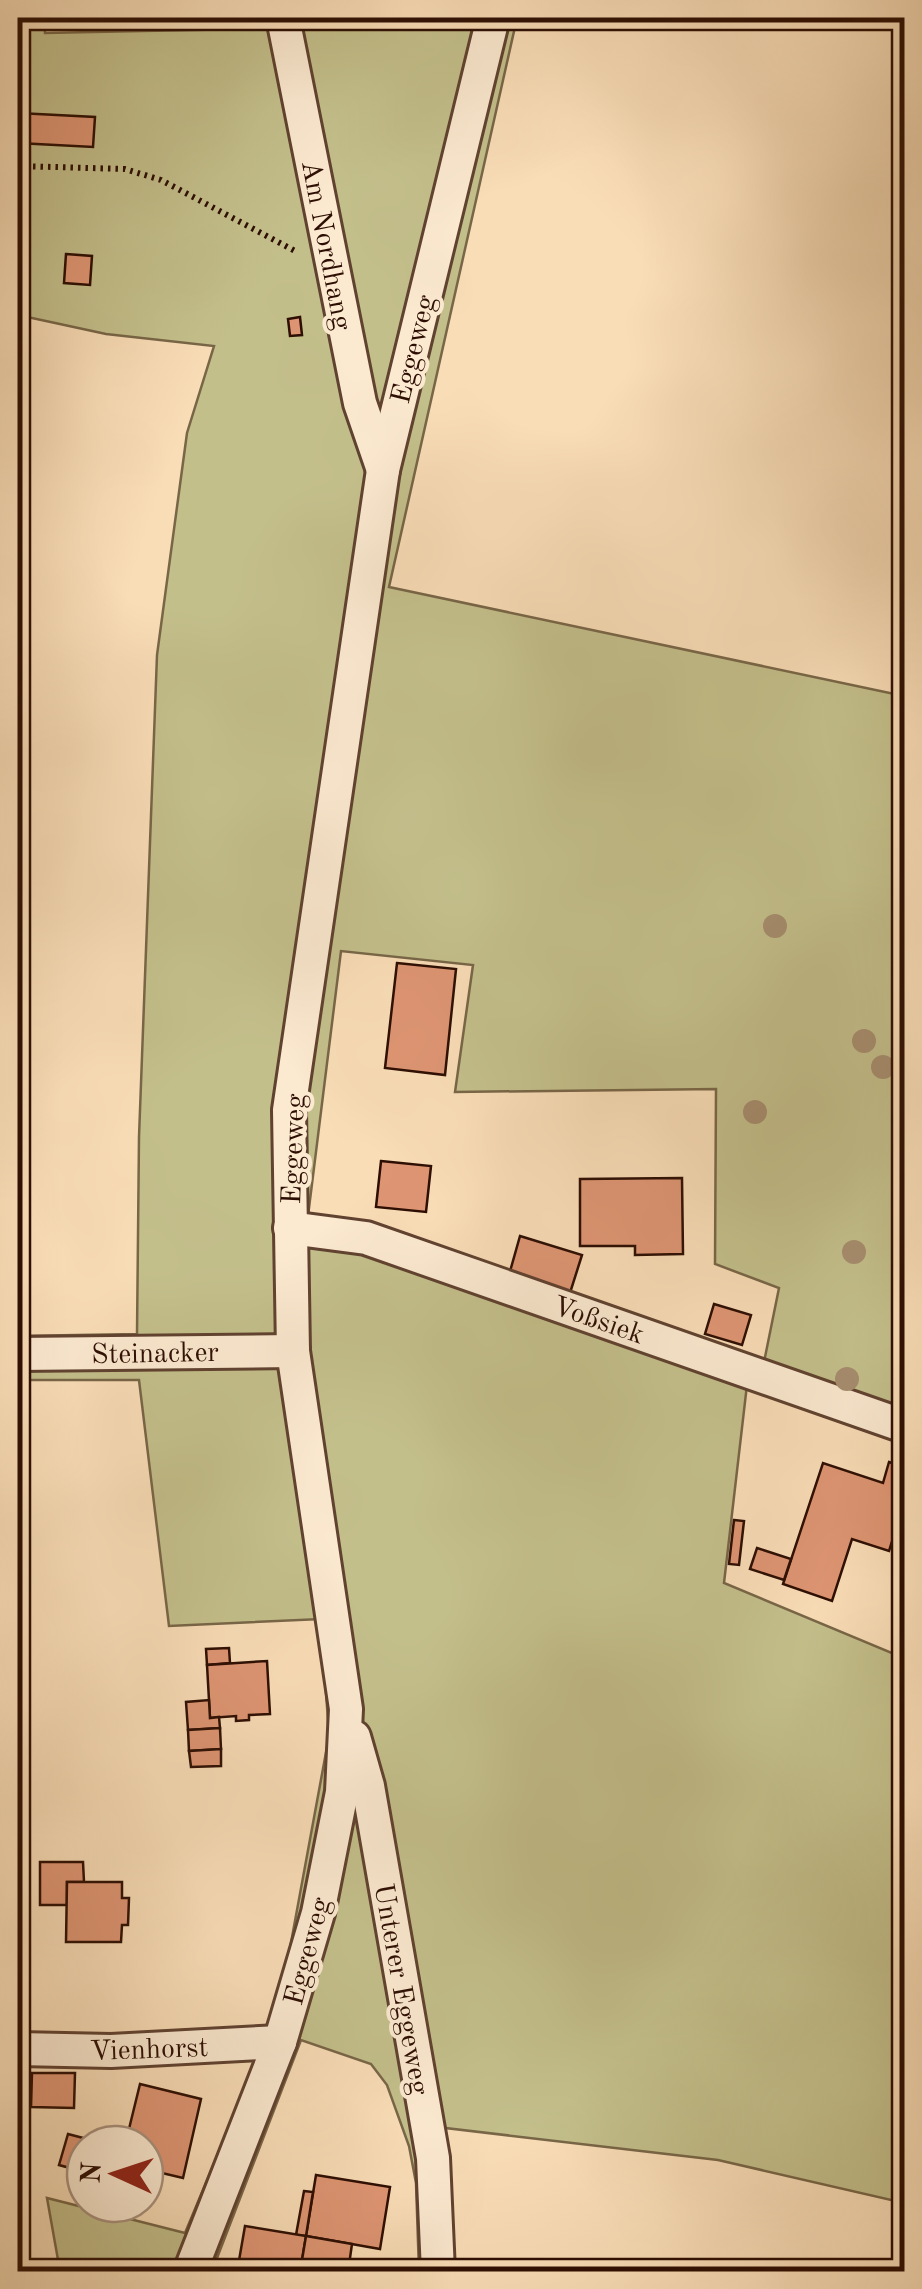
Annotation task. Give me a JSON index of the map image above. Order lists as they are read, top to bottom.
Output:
{
  "streets": {
    "street": [
      "Am Nordhang",
      "Eggeweg",
      "Voßsiek",
      "Steinacker",
      "Unterer Eggeweg",
      "Vienhorst"
    ]
  },
  "crossings": [
    ["Am Nordhang", "Eggeweg"],
    ["Eggeweg", "Voßsiek"],
    ["Eggeweg", "Steinacker"],
    ["Eggeweg", "Unterer Eggeweg"],
    ["Eggeweg", "Vienhorst"]
  ],
  "north": "left"
}
